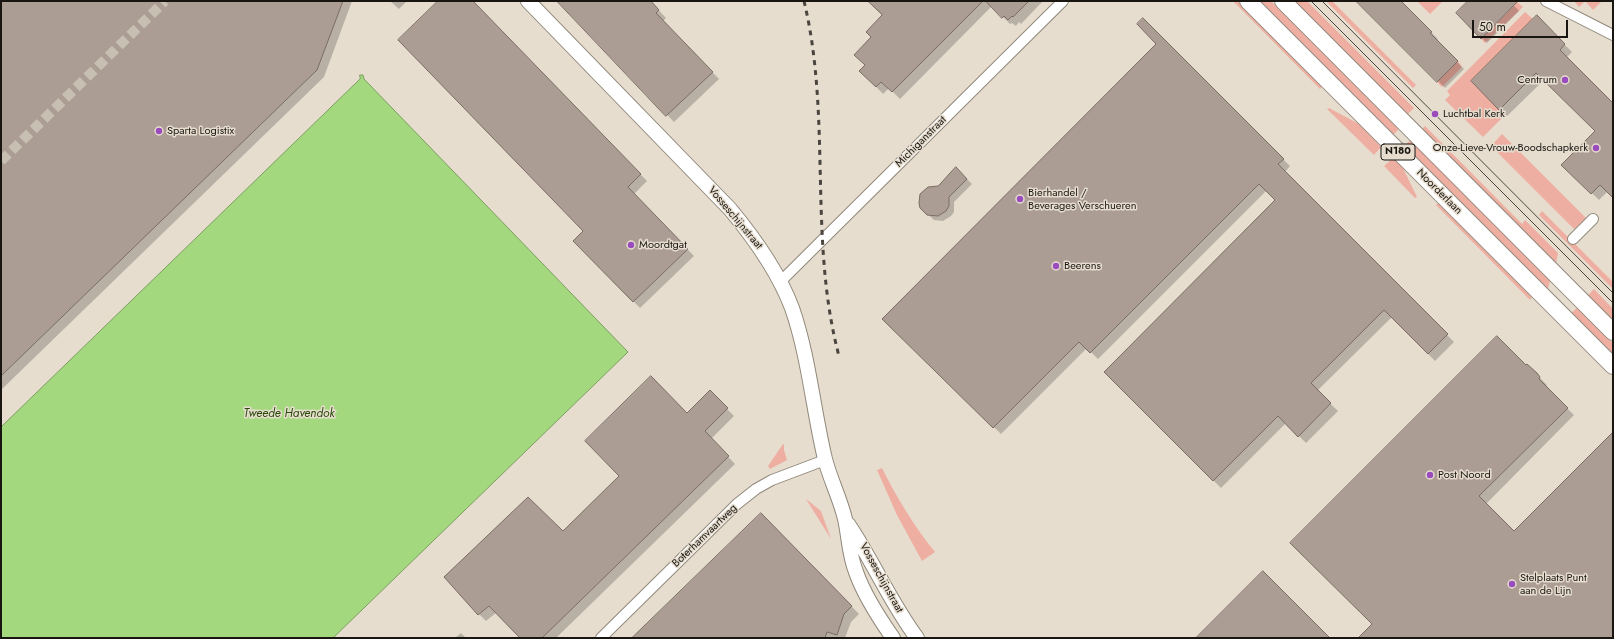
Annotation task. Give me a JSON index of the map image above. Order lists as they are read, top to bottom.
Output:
{
  "streets": {
    "main road": ["N180", "Noorderlaan"],
    "street": ["Michiganstraat", "Vosseschijnstraat", "Boterhamvaartweg"]
  },
  "crossings": [
    ["Michiganstraat", "Vosseschijnstraat"],
    ["Vosseschijnstraat", "Boterhamvaartweg"]
  ],
  "water": ["Tweede Havendok"],
  "places": [
    "Centrum",
    "Luchtbal Kerk",
    "Sparta Logistix",
    "Onze-Lieve-Vrouw-Boodschapkerk",
    "Bierhandel / Beverages Verschueren",
    "Moordtgat",
    "Beerens",
    "Post Noord",
    "Stelplaats Punt aan de Lijn"
  ],
  "scale_bar": "50 m"
}
